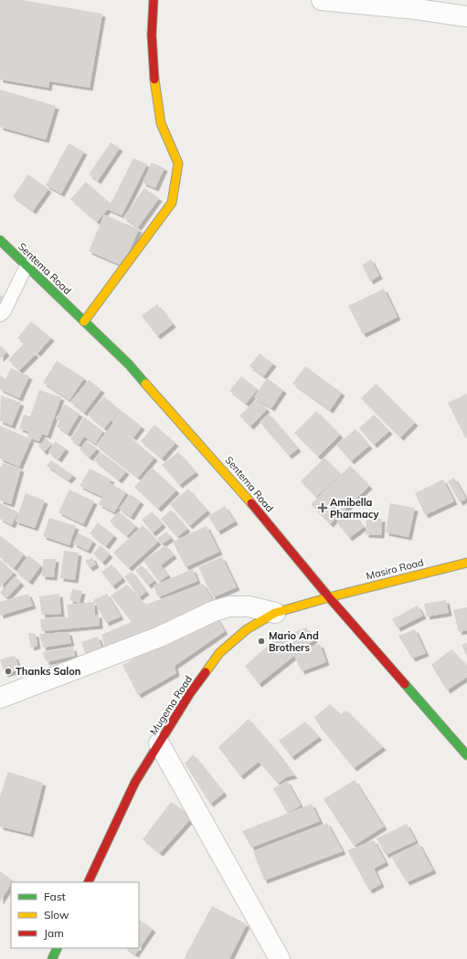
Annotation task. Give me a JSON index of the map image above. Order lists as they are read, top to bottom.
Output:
{
  "streets": {
    "main road": ["Sentema Road", "Masiro Road", "Mugema Road"]
  },
  "crossings": [
    ["Sentema Road", "Masiro Road"],
    ["Sentema Road", "Mugema Road"],
    ["Masiro Road", "Mugema Road"]
  ],
  "places": {
    "health": ["Amibella Pharmacy"],
    "other": ["Mario And Brothers", "Thanks Salon"]
  },
  "legend": ["Fast", "Slow", "Jam"]
}
